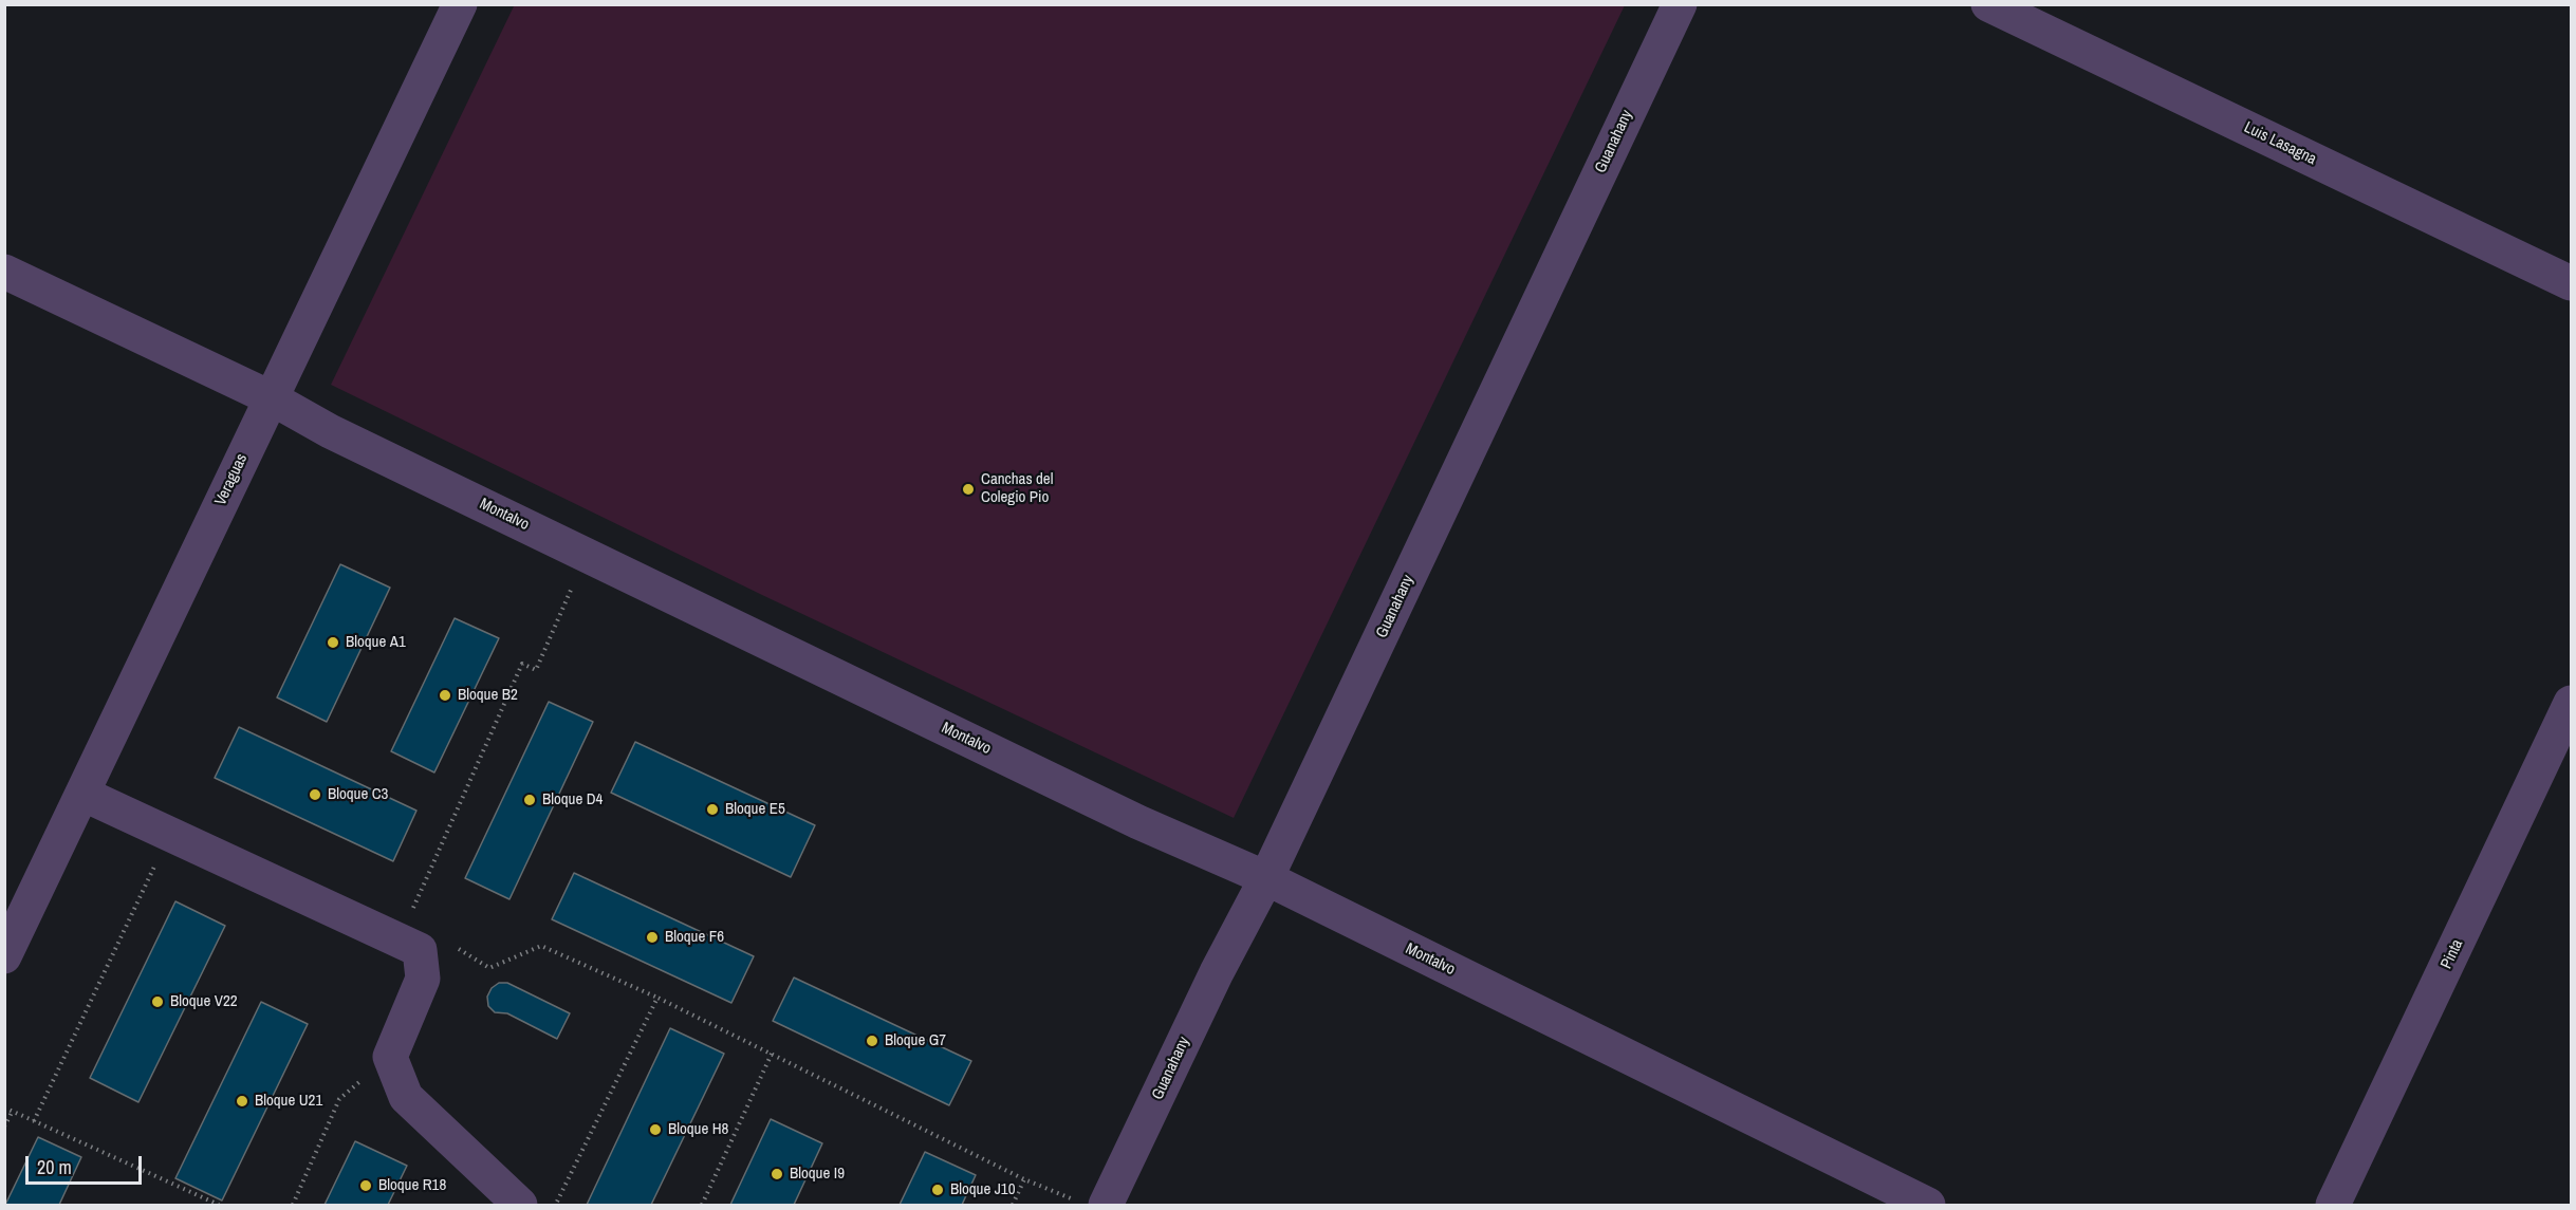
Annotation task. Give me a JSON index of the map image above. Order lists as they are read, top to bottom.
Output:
{
  "streets": {
    "street": [
      "Guanahany",
      "Luis Lasagna",
      "Veraguas",
      "Montalvo",
      "Pinta"
    ]
  },
  "crossings": [
    ["Guanahany", "Montalvo"],
    ["Veraguas", "Montalvo"]
  ],
  "places": [
    "Canchas del Colegio Pio",
    "Bloque A1",
    "Bloque B2",
    "Bloque C3",
    "Bloque D4",
    "Bloque E5",
    "Bloque F6",
    "Bloque V22",
    "Bloque G7",
    "Bloque U21",
    "Bloque H8",
    "Bloque I9",
    "Bloque R18",
    "Bloque J10"
  ],
  "scale_bar": "20 m"
}
